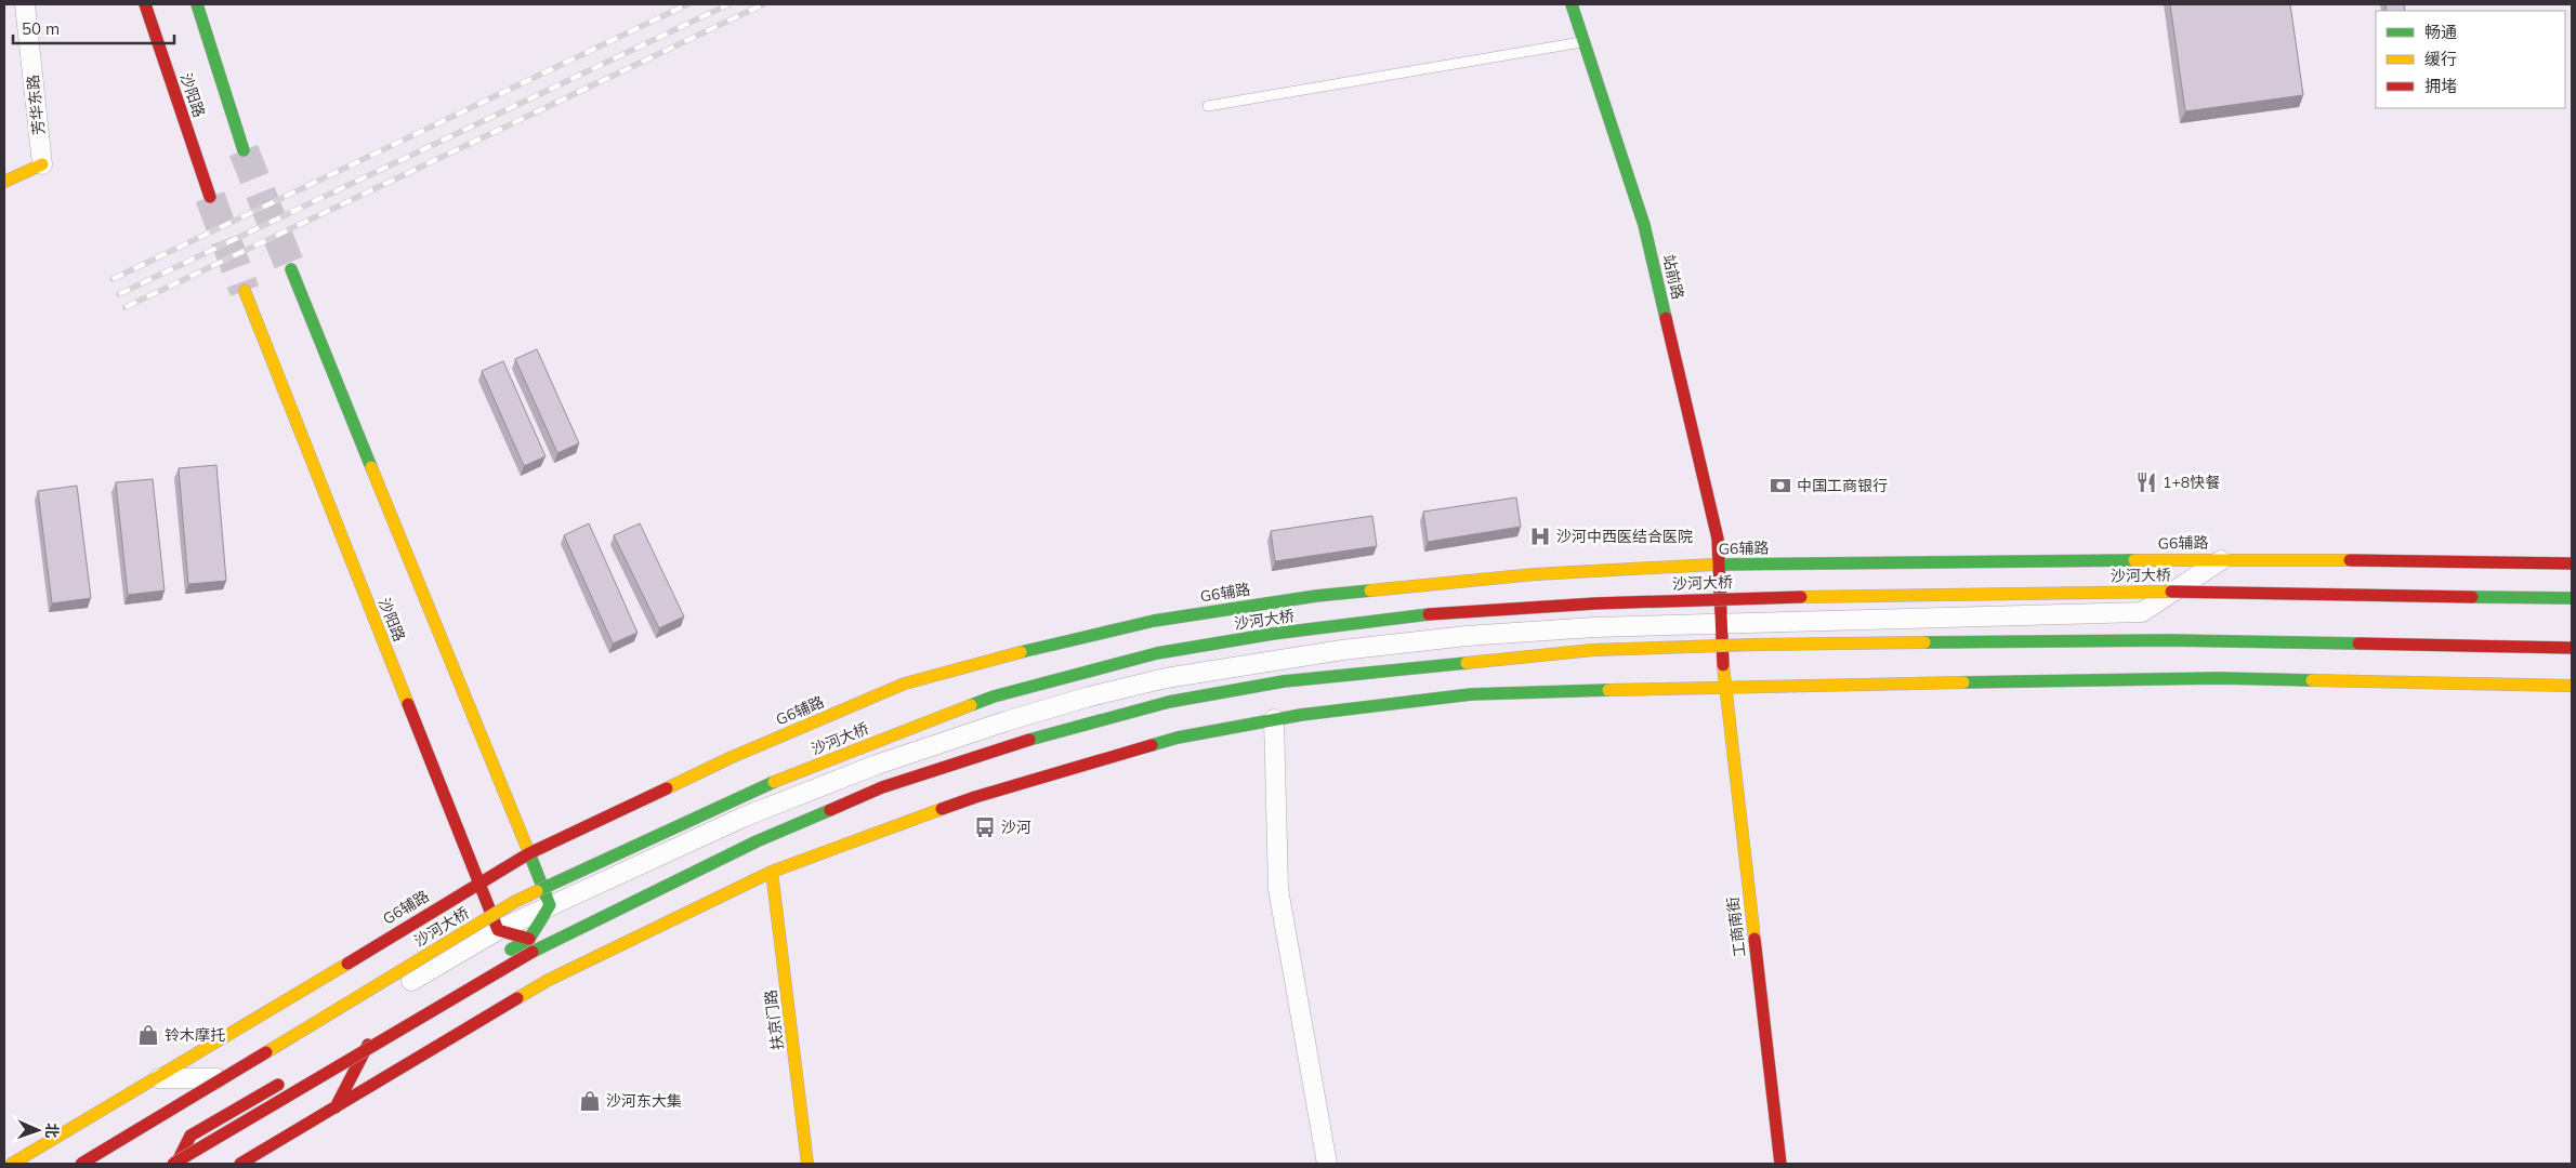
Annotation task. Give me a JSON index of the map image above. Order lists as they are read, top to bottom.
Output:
{
  "streets": {
    "main road": [
      "沙阳路",
      "芳华东路",
      "站前路",
      "G6辅路",
      "沙河大桥",
      "工商南街",
      "扶京门路"
    ]
  },
  "crossings": [
    ["沙阳路", "G6辅路"],
    ["站前路", "G6辅路"],
    ["站前路", "工商南街"]
  ],
  "places": {
    "restaurant": ["1+8快餐"],
    "bank": ["中国工商银行"],
    "hospital": ["沙河中西医结合医院"],
    "bus stop": ["沙河"],
    "shop": ["铃木摩托", "沙河东大集"]
  },
  "legend": ["畅通", "缓行", "拥堵"],
  "scale_bar": "50 m",
  "north": "right"
}
